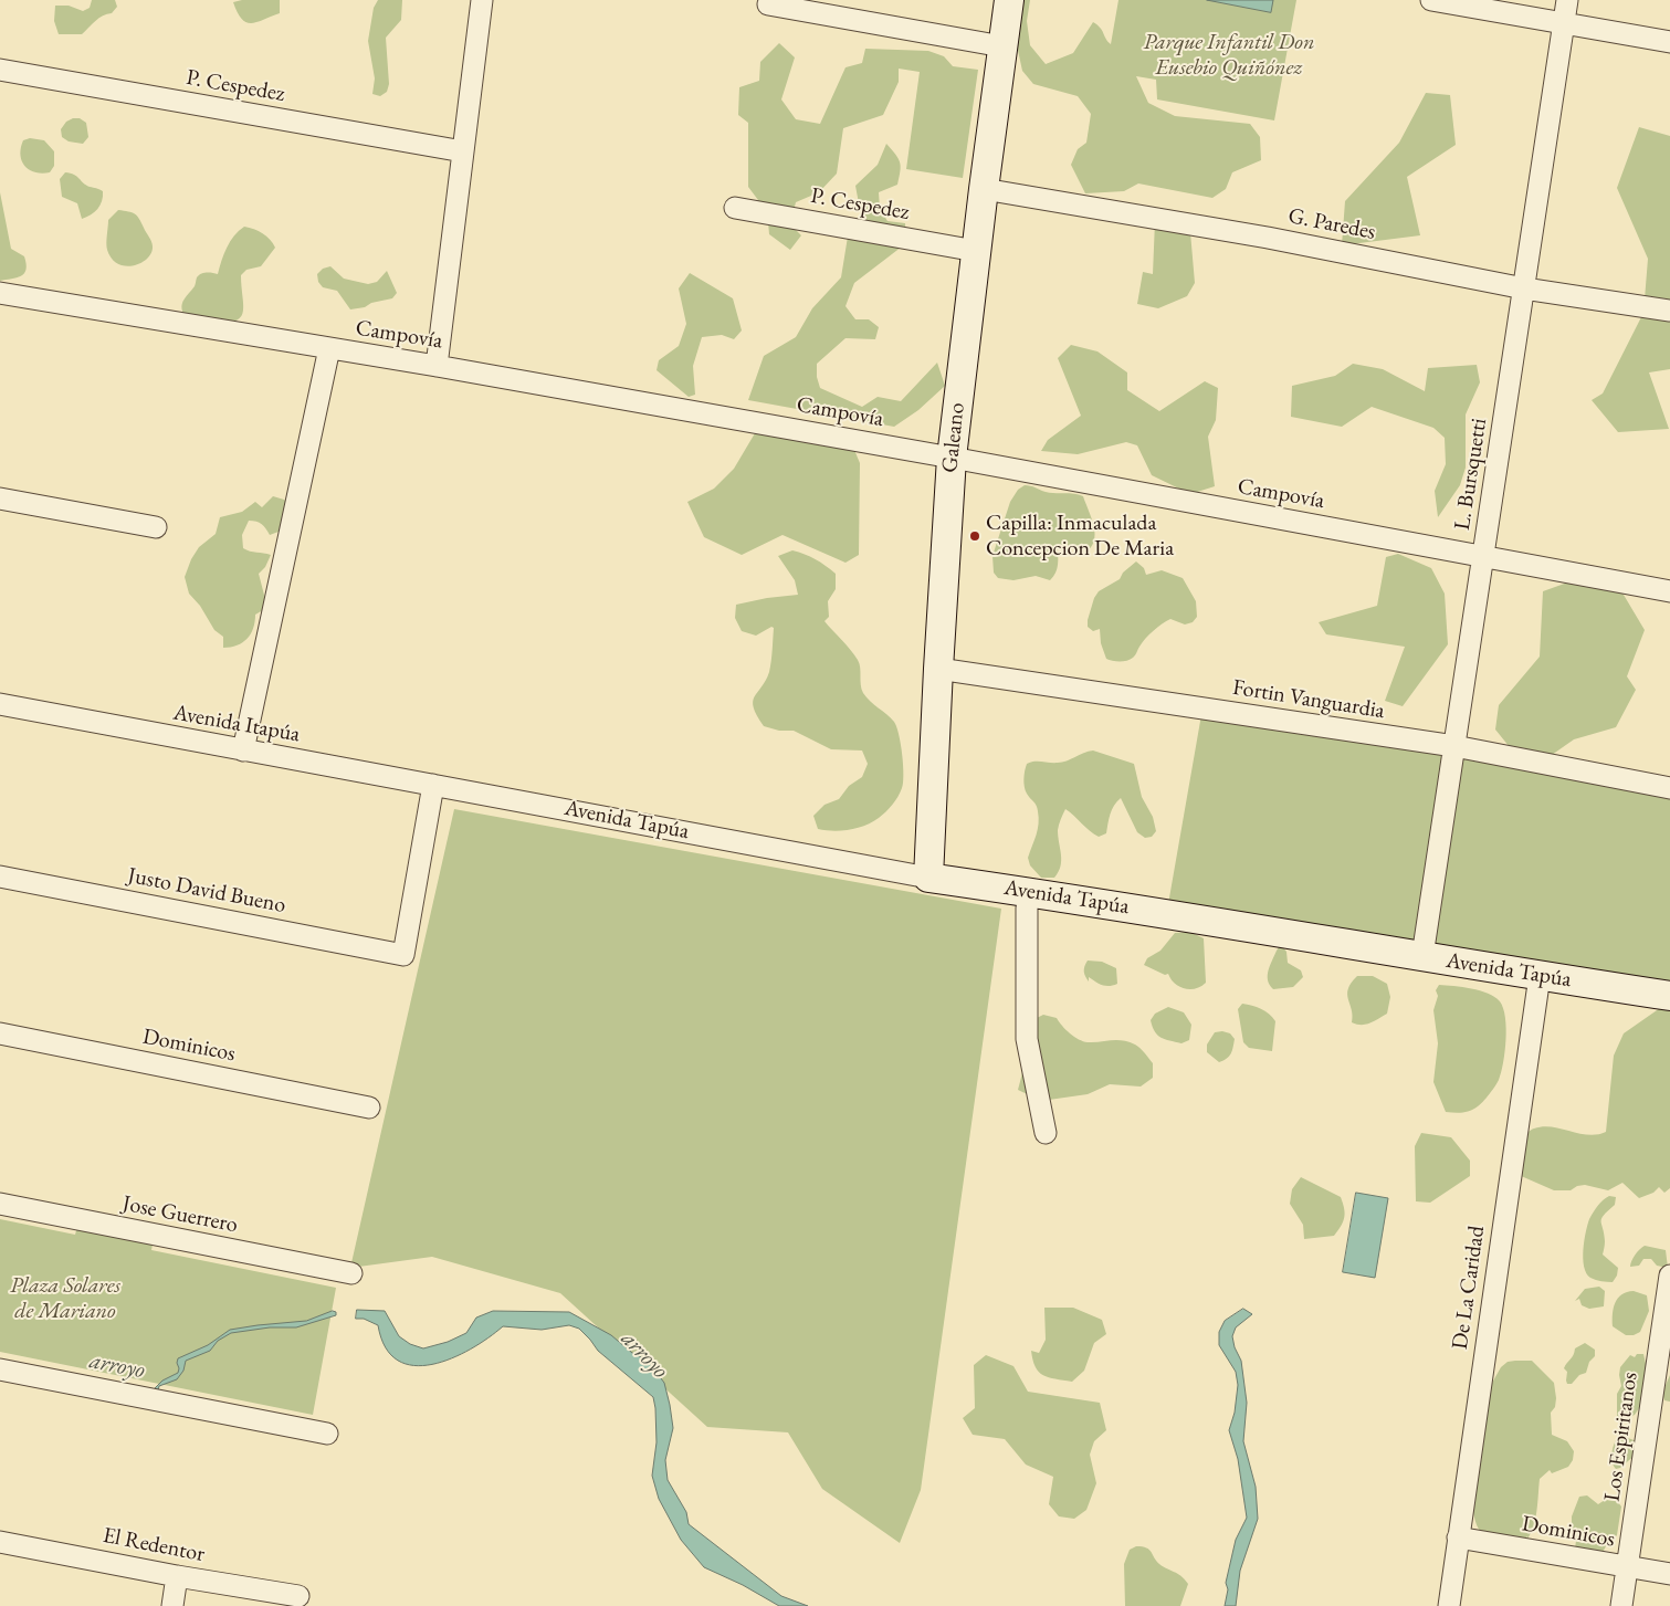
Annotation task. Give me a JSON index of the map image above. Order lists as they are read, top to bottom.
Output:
{
  "streets": {
    "street": [
      "P. Cespedez",
      "G. Paredes",
      "Campovía",
      "Galeano",
      "L. Bursquetti",
      "Fortin Vanguardia",
      "Avenida Itapúa",
      "Avenida Tapúa",
      "Justo David Bueno",
      "Dominicos",
      "Jose Guerrero",
      "De La Caridad",
      "Los Espiritanos",
      "El Redentor"
    ]
  },
  "crossings": [
    ["P. Cespedez", "Galeano"],
    ["G. Paredes", "Galeano"],
    ["G. Paredes", "L. Bursquetti"],
    ["Campovía", "Galeano"],
    ["Campovía", "L. Bursquetti"],
    ["Galeano", "Fortin Vanguardia"],
    ["Galeano", "Avenida Tapúa"],
    ["L. Bursquetti", "Fortin Vanguardia"],
    ["L. Bursquetti", "Avenida Tapúa"],
    ["Avenida Itapúa", "Avenida Tapúa"],
    ["Avenida Itapúa", "Justo David Bueno"],
    ["Avenida Tapúa", "De La Caridad"],
    ["Dominicos", "De La Caridad"],
    ["Dominicos", "Los Espiritanos"]
  ],
  "water": ["arroyo"],
  "parks": ["Parque Infantil Don Eusebio Quiñónez", "Plaza Solares de Mariano"],
  "places": ["Capilla: Inmaculada Concepcion De Maria"]
}
